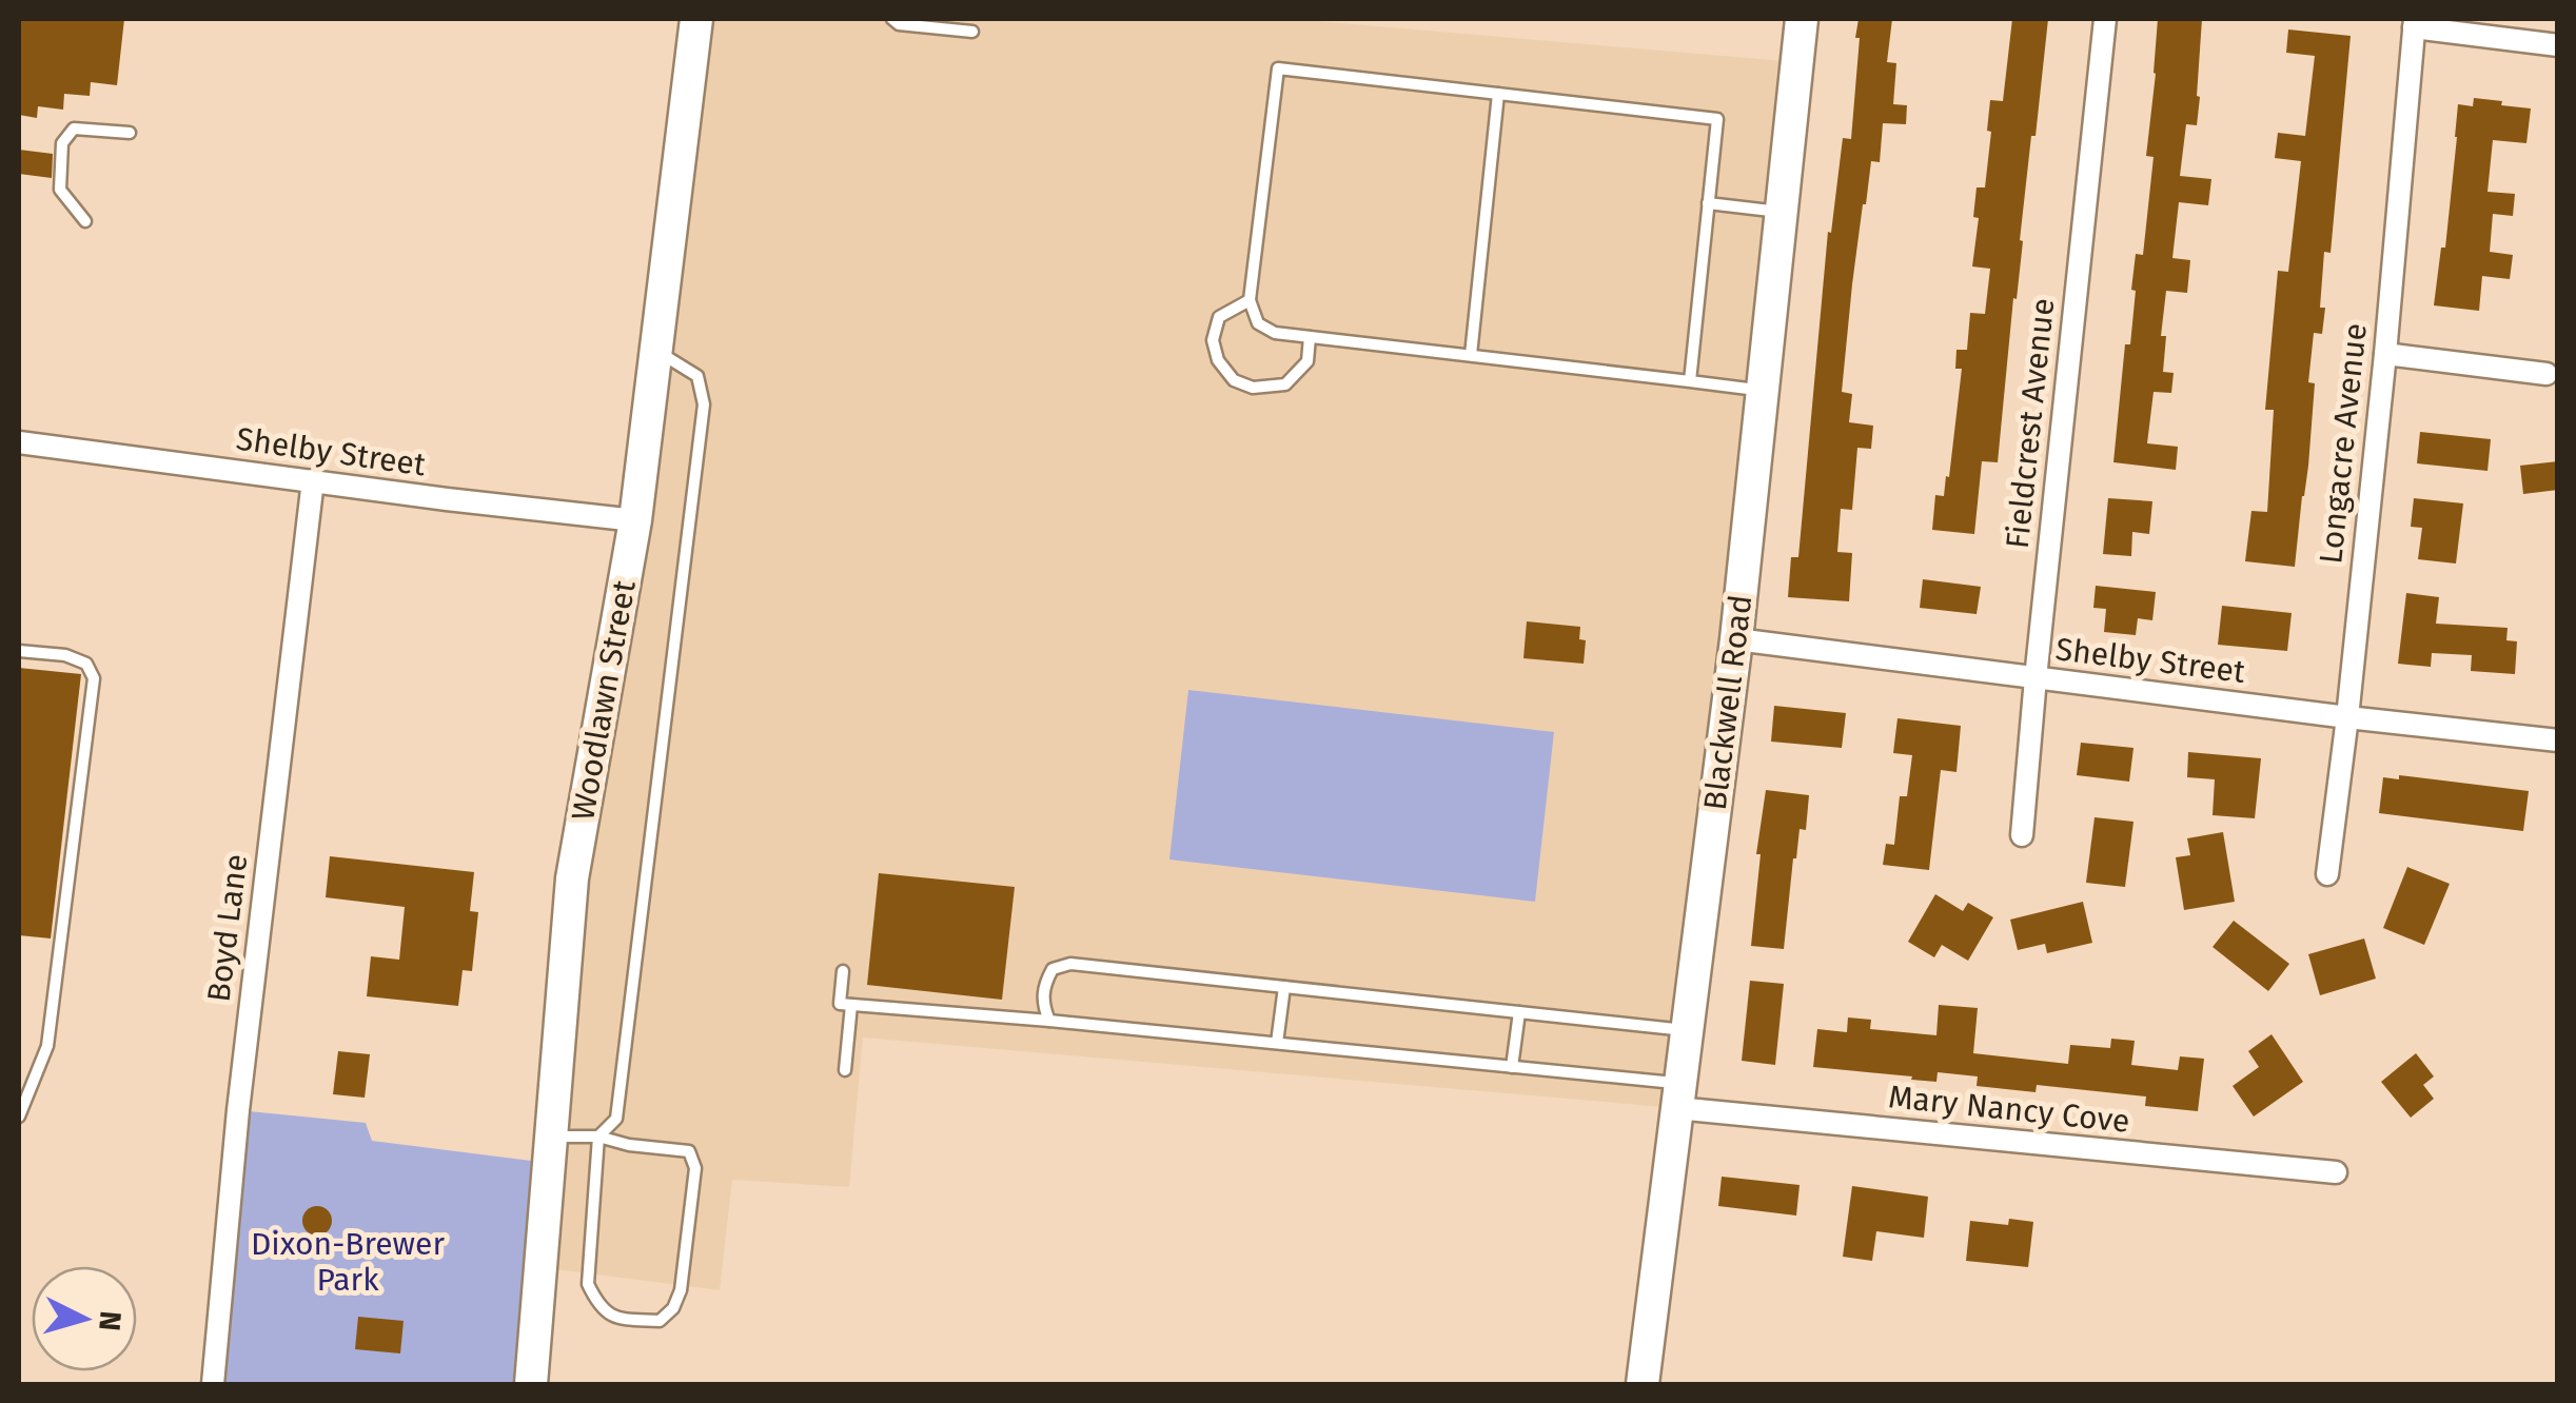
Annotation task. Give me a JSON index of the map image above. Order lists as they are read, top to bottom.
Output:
{
  "streets": {
    "street": [
      "Fieldcrest Avenue",
      "Longacre Avenue",
      "Shelby Street",
      "Woodlawn Street",
      "Blackwell Road",
      "Boyd Lane",
      "Mary Nancy Cove"
    ]
  },
  "crossings": [
    ["Fieldcrest Avenue", "Shelby Street"],
    ["Longacre Avenue", "Shelby Street"],
    ["Shelby Street", "Woodlawn Street"],
    ["Shelby Street", "Blackwell Road"],
    ["Shelby Street", "Boyd Lane"],
    ["Blackwell Road", "Mary Nancy Cove"]
  ],
  "parks": ["Dixon-Brewer Park"],
  "north": "right"
}
